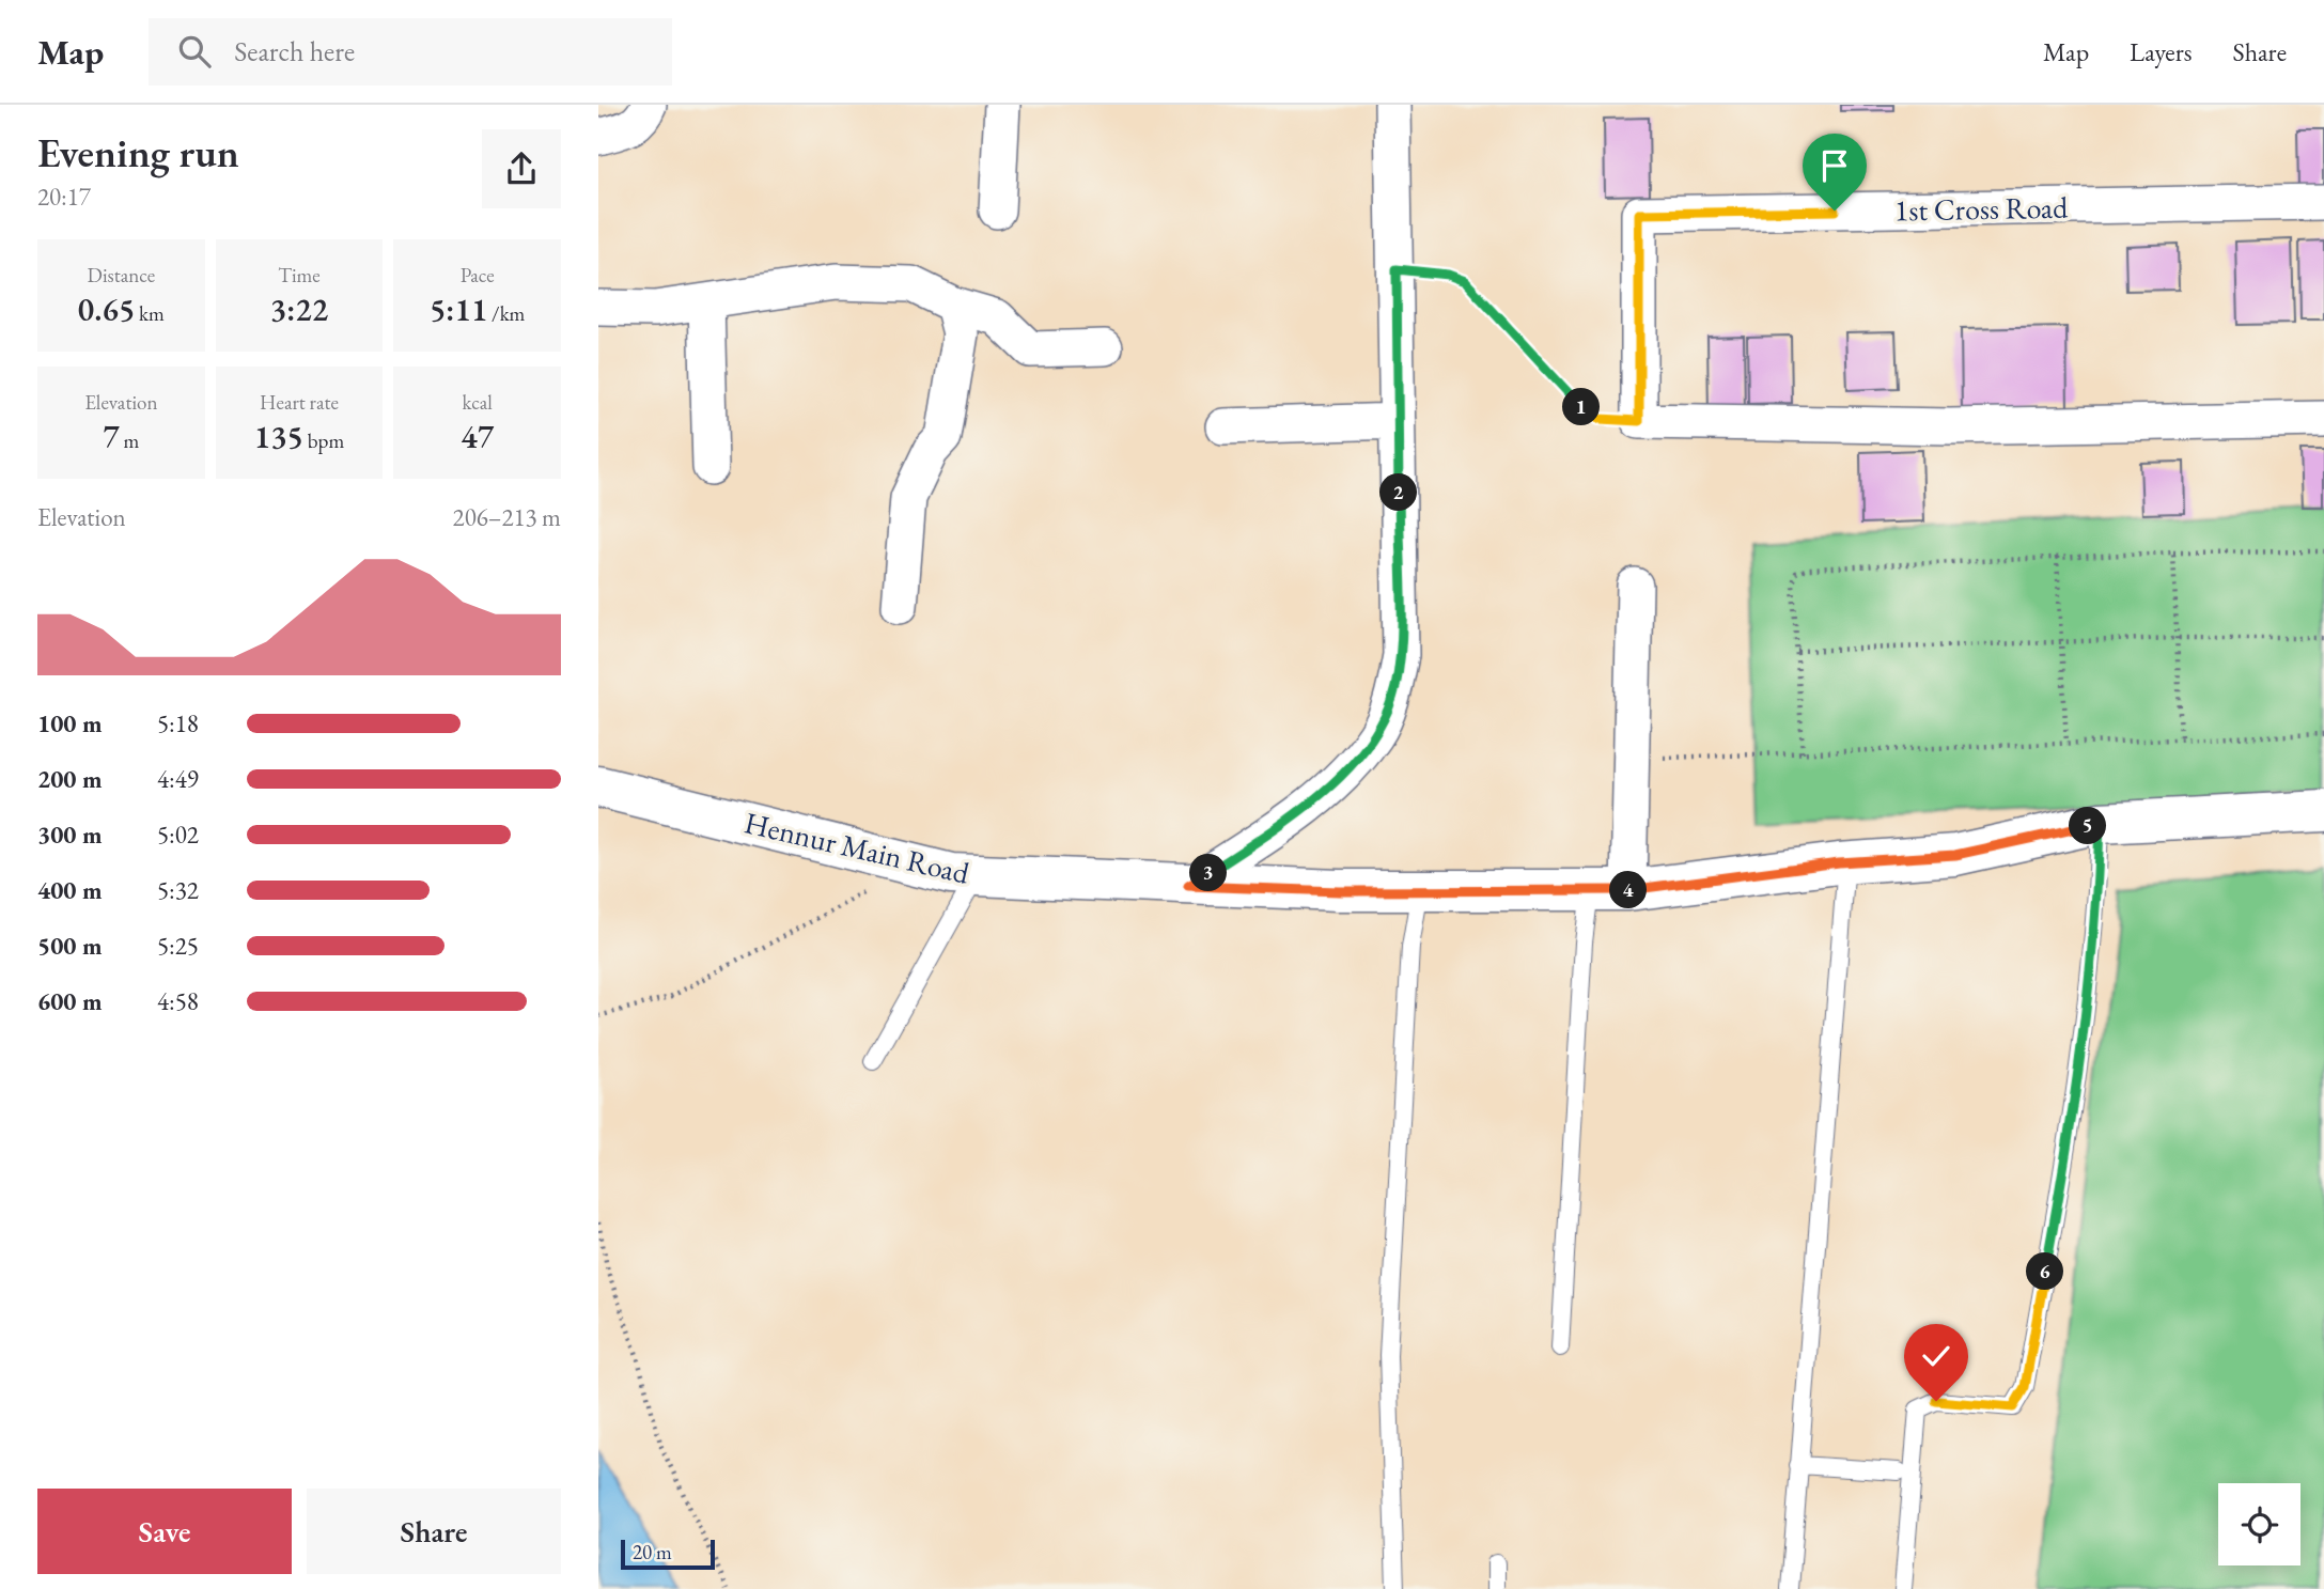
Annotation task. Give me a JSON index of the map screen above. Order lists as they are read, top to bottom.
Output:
{
  "streets": {
    "main road": ["Hennur Main Road"],
    "street": ["1st Cross Road"]
  },
  "scale_bar": "20 m",
  "page": {
    "header": "Map",
    "search": "Search here",
    "nav": ["Map", "Layers", "Share"],
    "heading": ["Evening run", "20:17"],
    "stats": [
      ["Distance", "0.65 km"],
      ["Time", "3:22"],
      ["Pace", "5:11 /km"],
      ["Elevation", "7 m"],
      ["Heart rate", "135 bpm"],
      ["kcal", "47"]
    ],
    "pins": [
      "1",
      "2",
      "5",
      "3",
      "4",
      "6"
    ],
    "chart": ["Elevation", "206–213 m"],
    "list": [
      {
        "name": "100 m",
        "note": "5:18"
      },
      {
        "name": "200 m",
        "note": "4:49"
      },
      {
        "name": "300 m",
        "note": "5:02"
      },
      {
        "name": "400 m",
        "note": "5:32"
      },
      {
        "name": "500 m",
        "note": "5:25"
      },
      {
        "name": "600 m",
        "note": "4:58"
      }
    ],
    "buttons": ["Save", "Share"],
    "scale": "20 m"
  }
}
